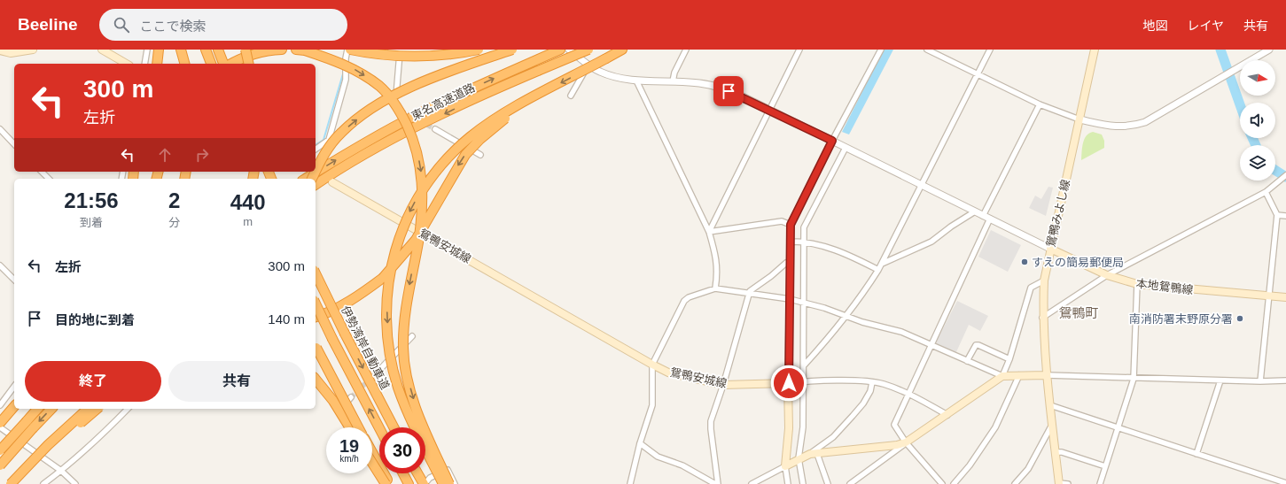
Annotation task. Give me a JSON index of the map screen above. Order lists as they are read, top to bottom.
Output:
{
  "streets": {
    "highway": ["東名高速道路", "伊勢湾岸自動車道"],
    "main road": ["鴛鴨みよし線", "鴛鴨安城線", "本地鴛鴨線"]
  },
  "crossings": [
    ["鴛鴨みよし線", "本地鴛鴨線"]
  ],
  "districts": ["鴛鴨町"],
  "places": ["すえの簡易郵便局", "南消防署末野原分署"],
  "north": "right",
  "page": {
    "header": "Beeline",
    "search": "ここで検索",
    "nav": ["地図", "レイヤ", "共有"],
    "turn": ["300 m", "左折"],
    "eta": [
      "21:56",
      "到着",
      "2",
      "分",
      "440",
      "m"
    ],
    "list": [
      {
        "name": "左折",
        "value": "300 m"
      },
      {
        "name": "目的地に到着",
        "value": "140 m"
      }
    ],
    "buttons": ["終了", "共有"],
    "speed": "19 km/h",
    "limit": "30"
  }
}
